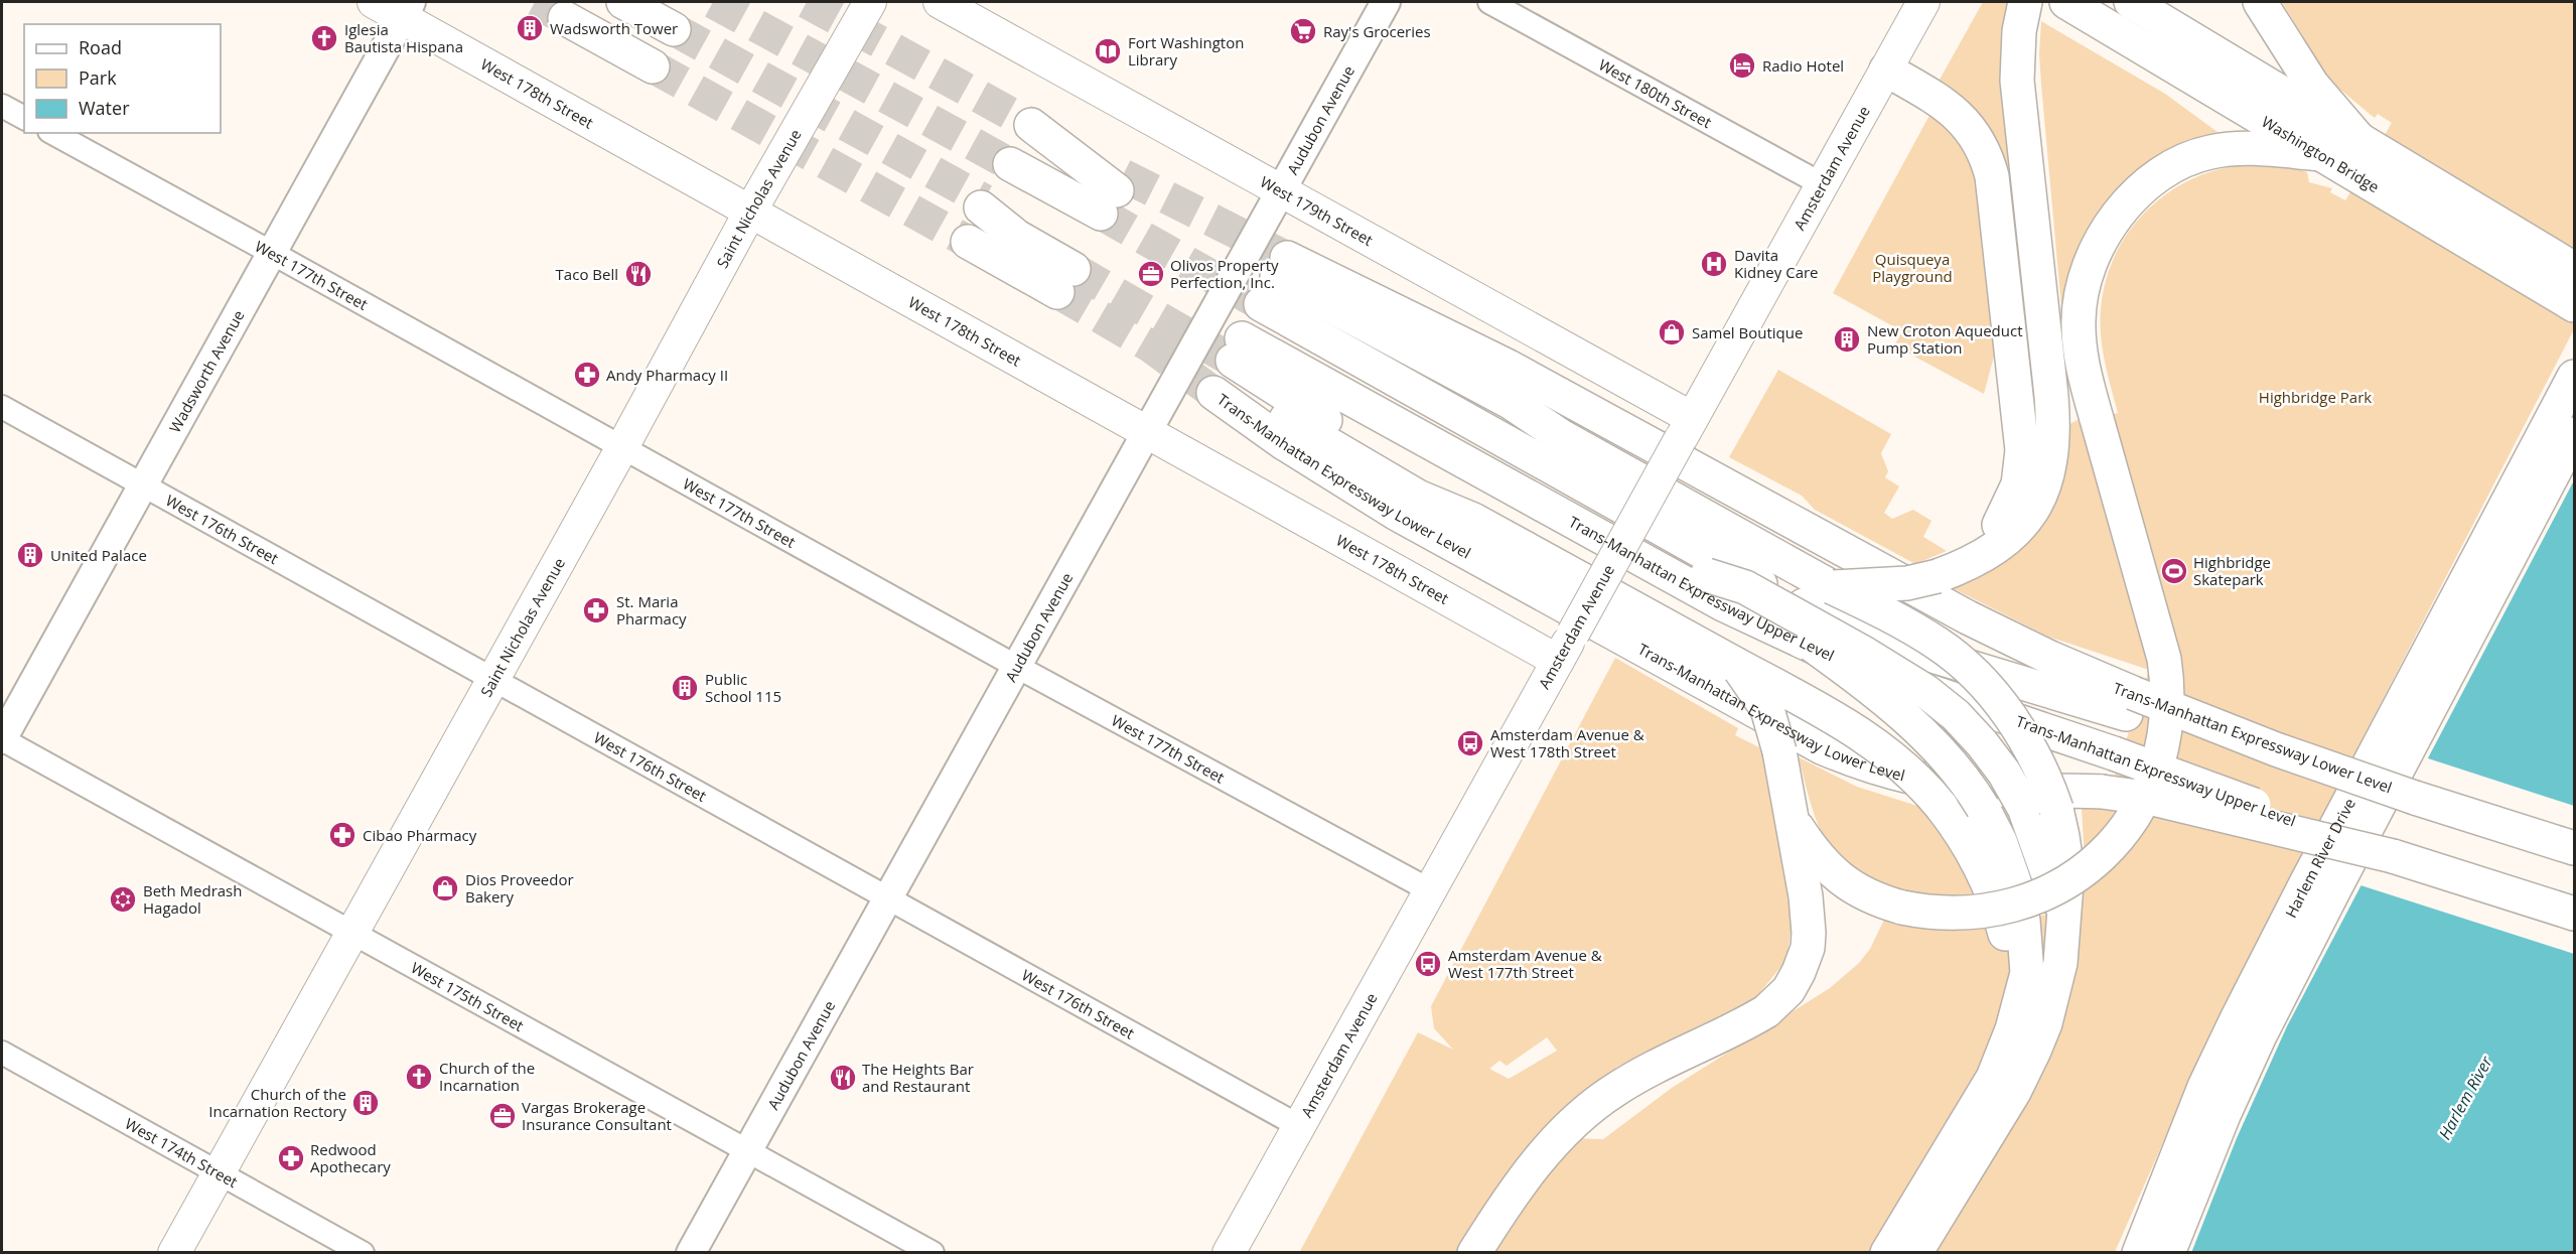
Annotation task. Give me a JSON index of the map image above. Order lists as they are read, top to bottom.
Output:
{
  "streets": {
    "main road": [
      "West 178th Street",
      "Washington Bridge",
      "Amsterdam Avenue",
      "Saint Nicholas Avenue",
      "West 179th Street",
      "Trans-Manhattan Expressway Lower Level",
      "Trans-Manhattan Expressway Upper Level",
      "Harlem River Drive"
    ],
    "street": [
      "West 180th Street",
      "Audubon Avenue",
      "West 177th Street",
      "Wadsworth Avenue",
      "West 176th Street",
      "West 175th Street",
      "West 174th Street"
    ]
  },
  "crossings": [
    ["West 178th Street", "Audubon Avenue"],
    ["West 178th Street", "Amsterdam Avenue"],
    ["West 178th Street", "Saint Nicholas Avenue"],
    ["West 178th Street", "Wadsworth Avenue"],
    ["West 180th Street", "Amsterdam Avenue"],
    ["Audubon Avenue", "West 179th Street"],
    ["Audubon Avenue", "West 177th Street"],
    ["Audubon Avenue", "West 176th Street"],
    ["Audubon Avenue", "West 175th Street"],
    ["Amsterdam Avenue", "West 179th Street"],
    ["Amsterdam Avenue", "West 177th Street"],
    ["Amsterdam Avenue", "West 176th Street"],
    ["Saint Nicholas Avenue", "West 177th Street"],
    ["Saint Nicholas Avenue", "West 176th Street"],
    ["Saint Nicholas Avenue", "West 175th Street"],
    ["Saint Nicholas Avenue", "West 174th Street"],
    ["West 177th Street", "Wadsworth Avenue"],
    ["Wadsworth Avenue", "West 176th Street"],
    ["Wadsworth Avenue", "West 175th Street"],
    ["Trans-Manhattan Expressway Lower Level", "Trans-Manhattan Expressway Upper Level"]
  ],
  "water": ["Harlem River"],
  "parks": ["Quisqueya Playground", "Highbridge Park"],
  "places": {
    "building": [
      "Wadsworth Tower",
      "New Croton Aqueduct Pump Station",
      "United Palace",
      "Public School 115",
      "Church of the Incarnation Rectory"
    ],
    "supermarket": ["Ray's Groceries"],
    "church": ["Iglesia Bautista Hispana", "Church of the Incarnation"],
    "library": ["Fort Washington Library"],
    "hotel": ["Radio Hotel"],
    "hospital": ["Davita Kidney Care"],
    "restaurant": ["Taco Bell", "The Heights Bar and Restaurant"],
    "office": ["Olivos Property Perfection, Inc.", "Vargas Brokerage Insurance Consultant"],
    "shop": ["Samel Boutique", "Dios Proveedor Bakery"],
    "pharmacy": [
      "Andy Pharmacy II",
      "St. Maria Pharmacy",
      "Cibao Pharmacy",
      "Redwood Apothecary"
    ],
    "sports": ["Highbridge Skatepark"],
    "bus stop": ["Amsterdam Avenue & West 178th Street", "Amsterdam Avenue & West 177th Street"],
    "synagogue": ["Beth Medrash Hagadol"]
  },
  "legend": ["Road", "Park", "Water"]
}
